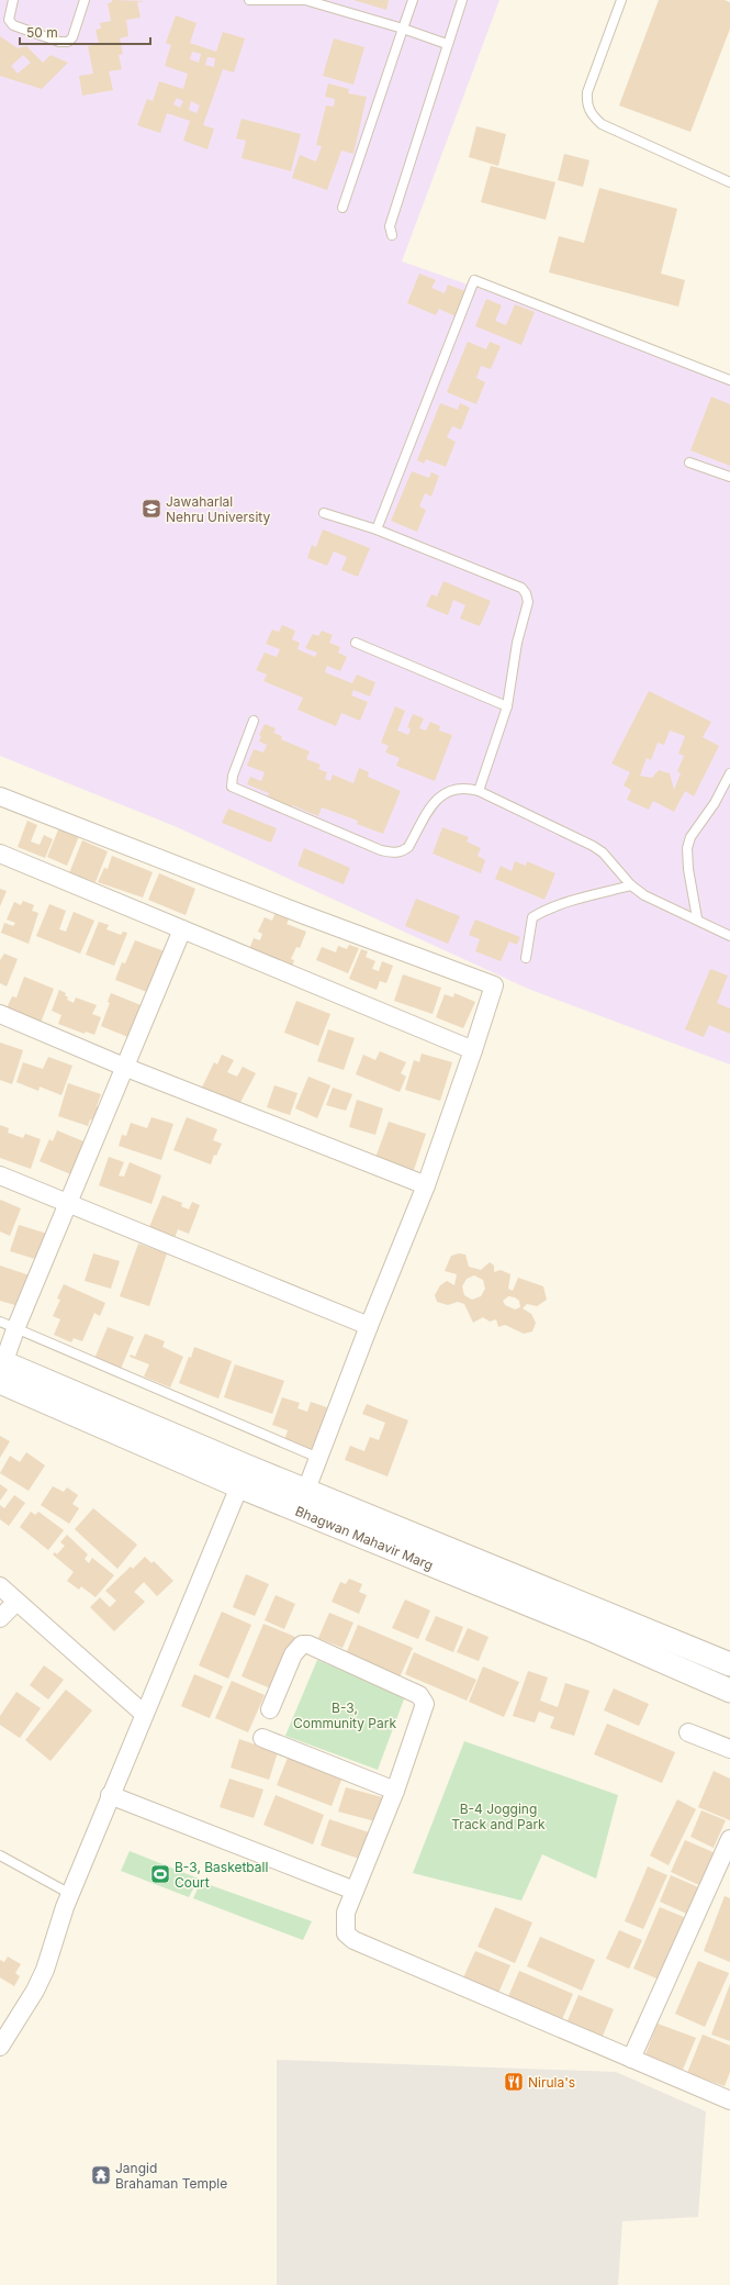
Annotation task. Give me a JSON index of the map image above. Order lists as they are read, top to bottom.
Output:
{
  "streets": {
    "street": ["Bhagwan Mahavir Marg"]
  },
  "parks": ["B-3, Community Park", "B-4 Jogging Track and Park"],
  "places": {
    "school or university": ["Jawaharlal Nehru University"],
    "sports": ["B-3, Basketball Court"],
    "restaurant": ["Nirula's"],
    "temple": ["Jangid Brahaman Temple"]
  },
  "scale_bar": "50 m"
}
